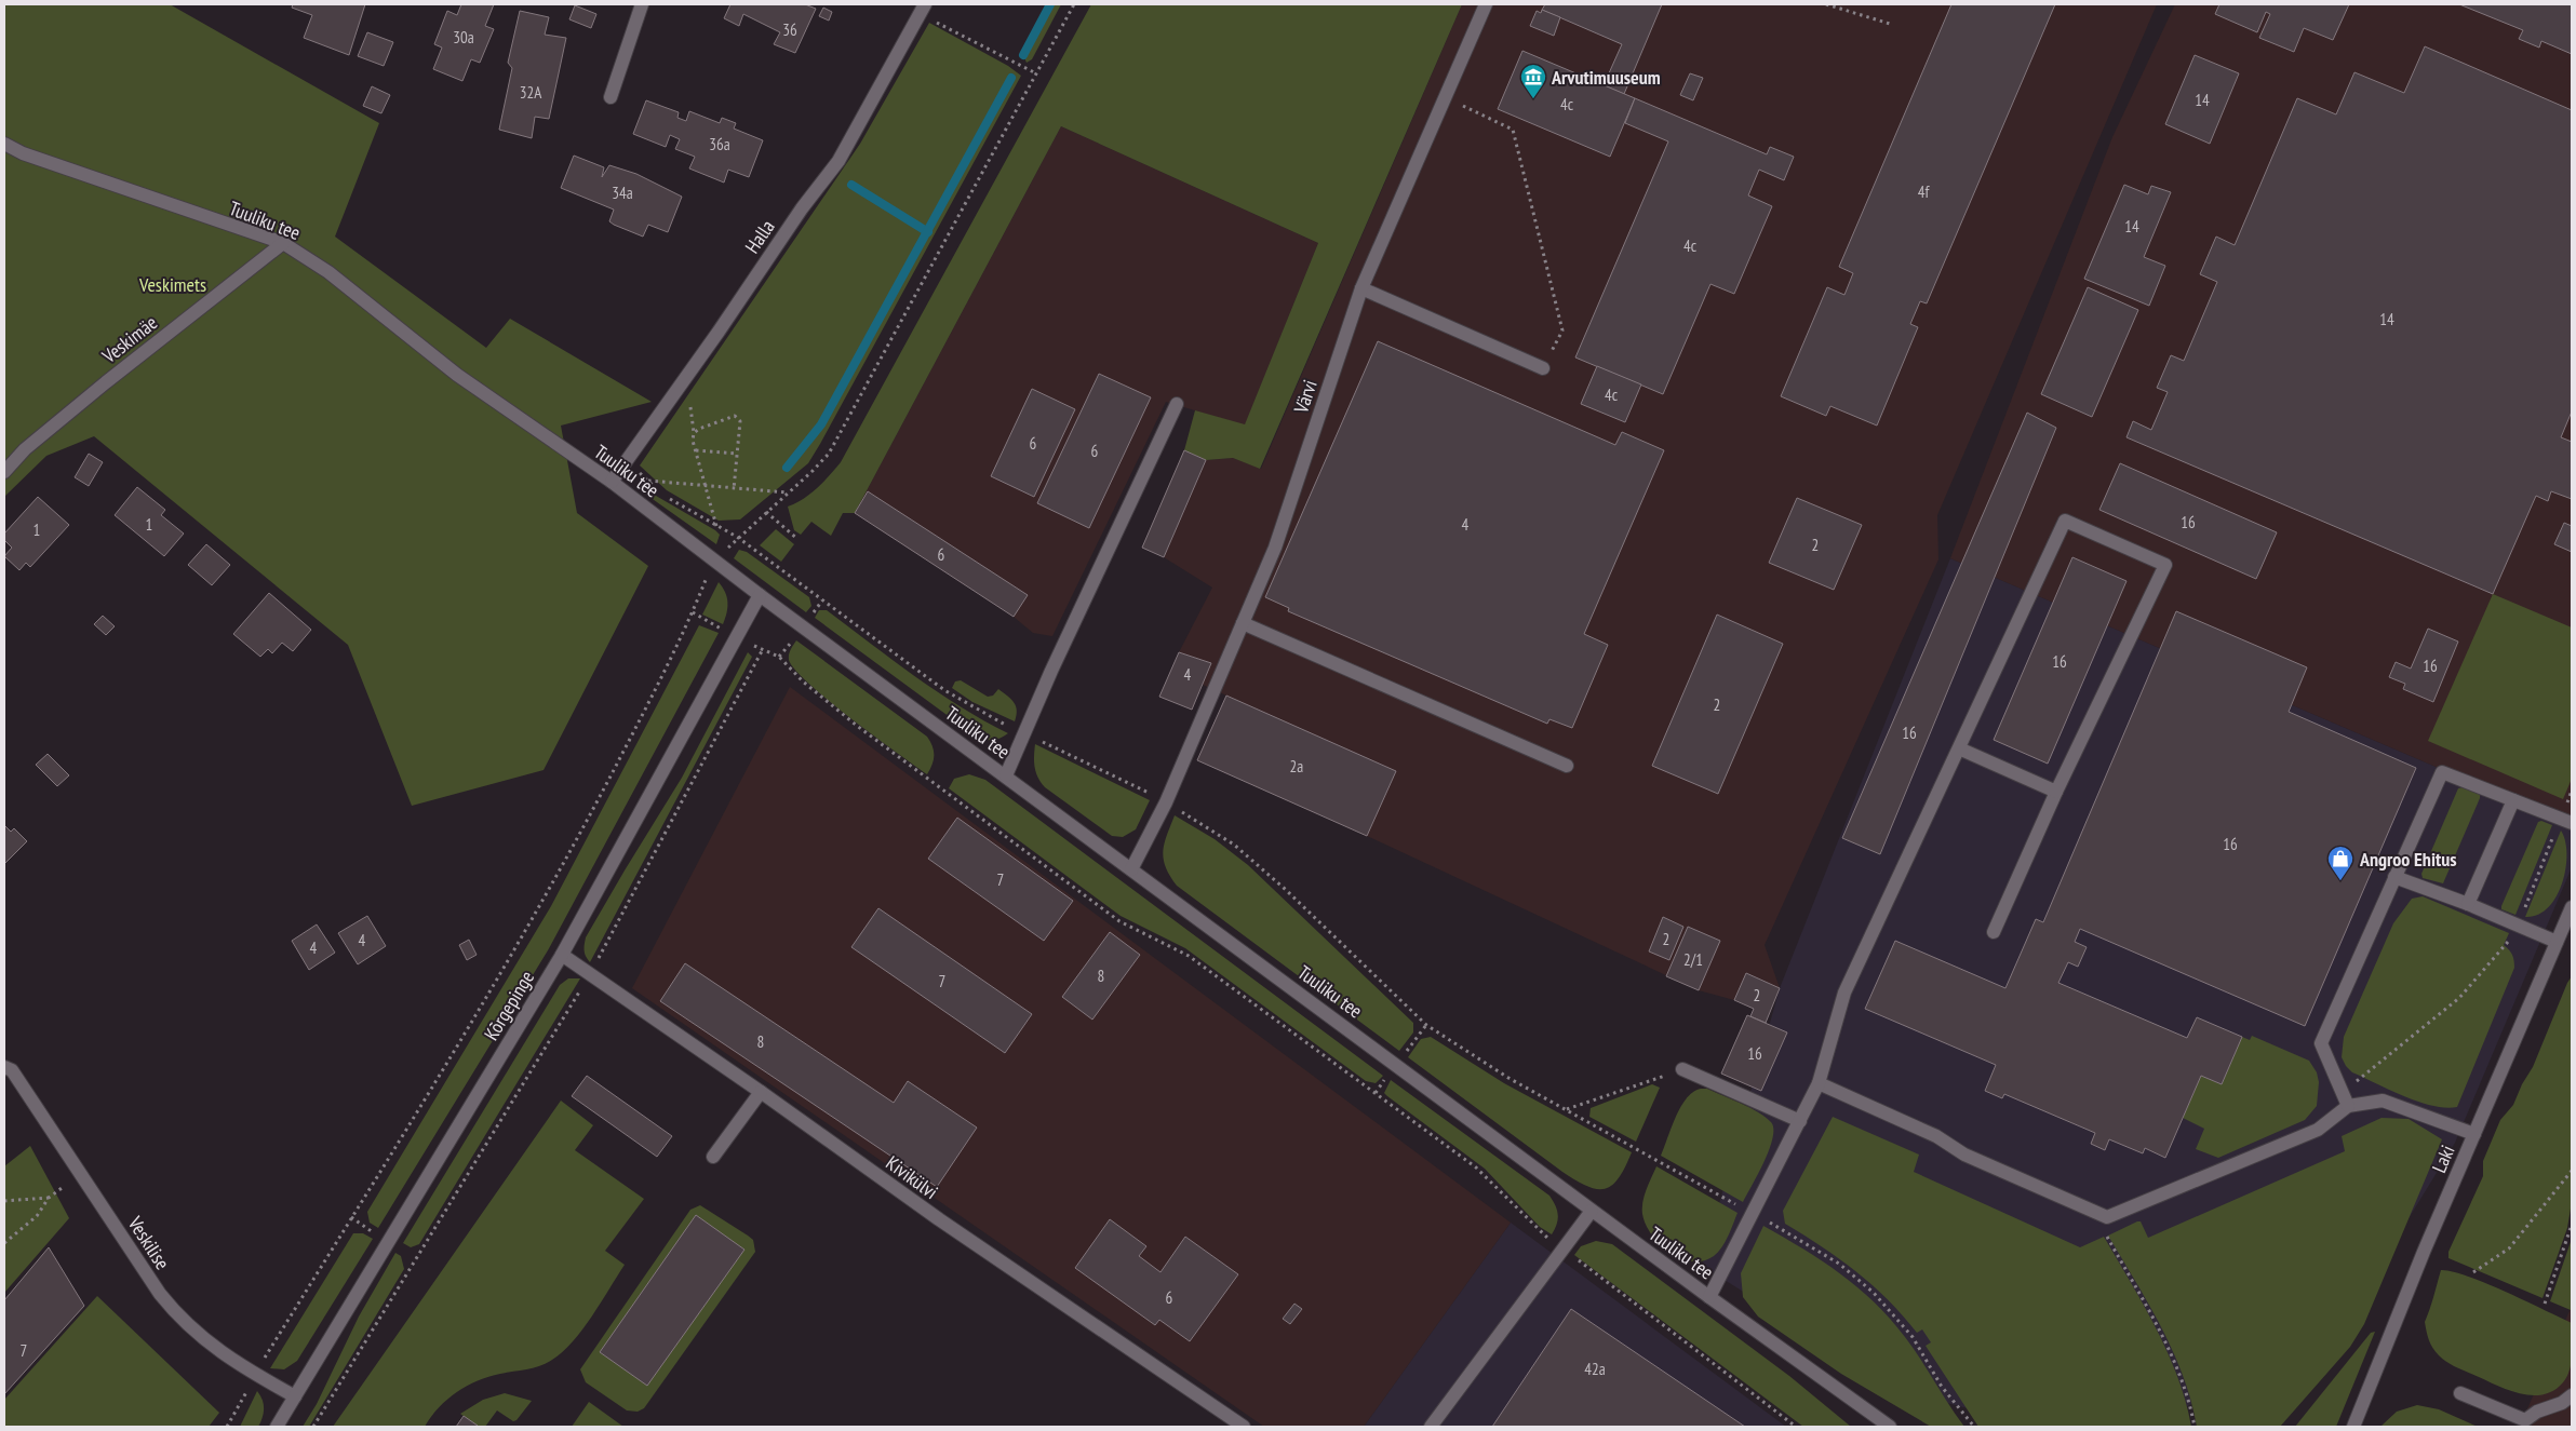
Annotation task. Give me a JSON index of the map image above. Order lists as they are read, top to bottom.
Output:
{
  "streets": {
    "street": [
      "Tuuliku tee",
      "Halla",
      "Veskimäe",
      "Värvi",
      "Kõrgepinge",
      "Laki",
      "Kivikülvi",
      "Veskilise"
    ]
  },
  "crossings": [
    ["Tuuliku tee", "Halla"],
    ["Tuuliku tee", "Veskimäe"],
    ["Tuuliku tee", "Värvi"],
    ["Tuuliku tee", "Kõrgepinge"],
    ["Kõrgepinge", "Kivikülvi"],
    ["Kõrgepinge", "Veskilise"]
  ],
  "parks": ["Veskimets"],
  "places": {
    "museum": ["Arvutimuuseum"],
    "shop": ["Angroo Ehitus"]
  },
  "house_numbers": [
    "36",
    "30a",
    "32A",
    "14",
    "4c",
    "36a",
    "4f",
    "34a",
    "14",
    "4c",
    "14",
    "4c",
    "6",
    "6",
    "16",
    "1",
    "4",
    "1",
    "2",
    "6",
    "16",
    "16",
    "4",
    "2",
    "16",
    "2a",
    "16",
    "7",
    "2",
    "4",
    "4",
    "2/1",
    "8",
    "7",
    "2",
    "8",
    "16",
    "6",
    "7",
    "42a"
  ]
}
